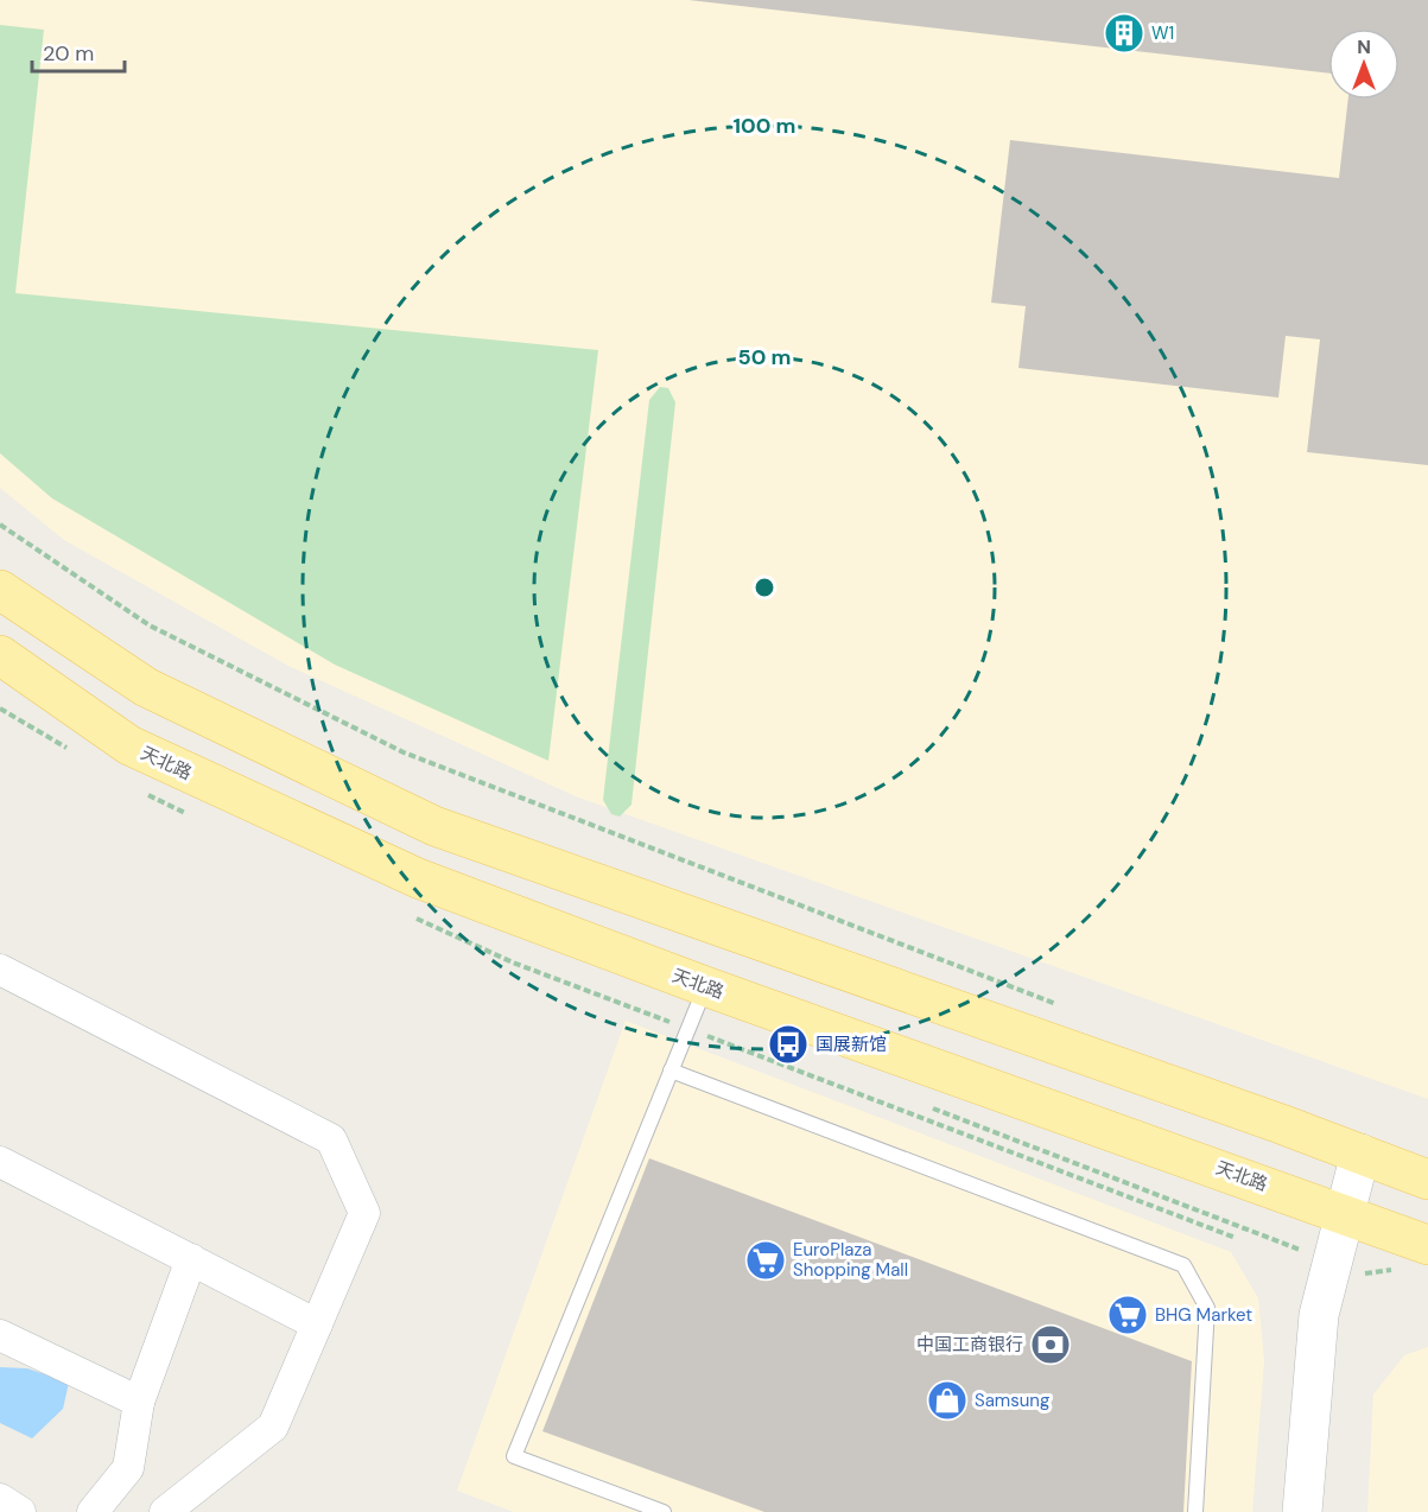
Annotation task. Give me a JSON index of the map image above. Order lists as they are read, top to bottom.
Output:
{
  "streets": {
    "main road": ["天北路"]
  },
  "places": {
    "building": ["W1"],
    "bus stop": ["国展新馆"],
    "supermarket": ["EuroPlaza Shopping Mall", "BHG Market"],
    "bank": ["中国工商银行"],
    "shop": ["Samsung"]
  },
  "scale_bar": "20 m",
  "north": "top",
  "rings": ["100 m", "50 m"]
}
